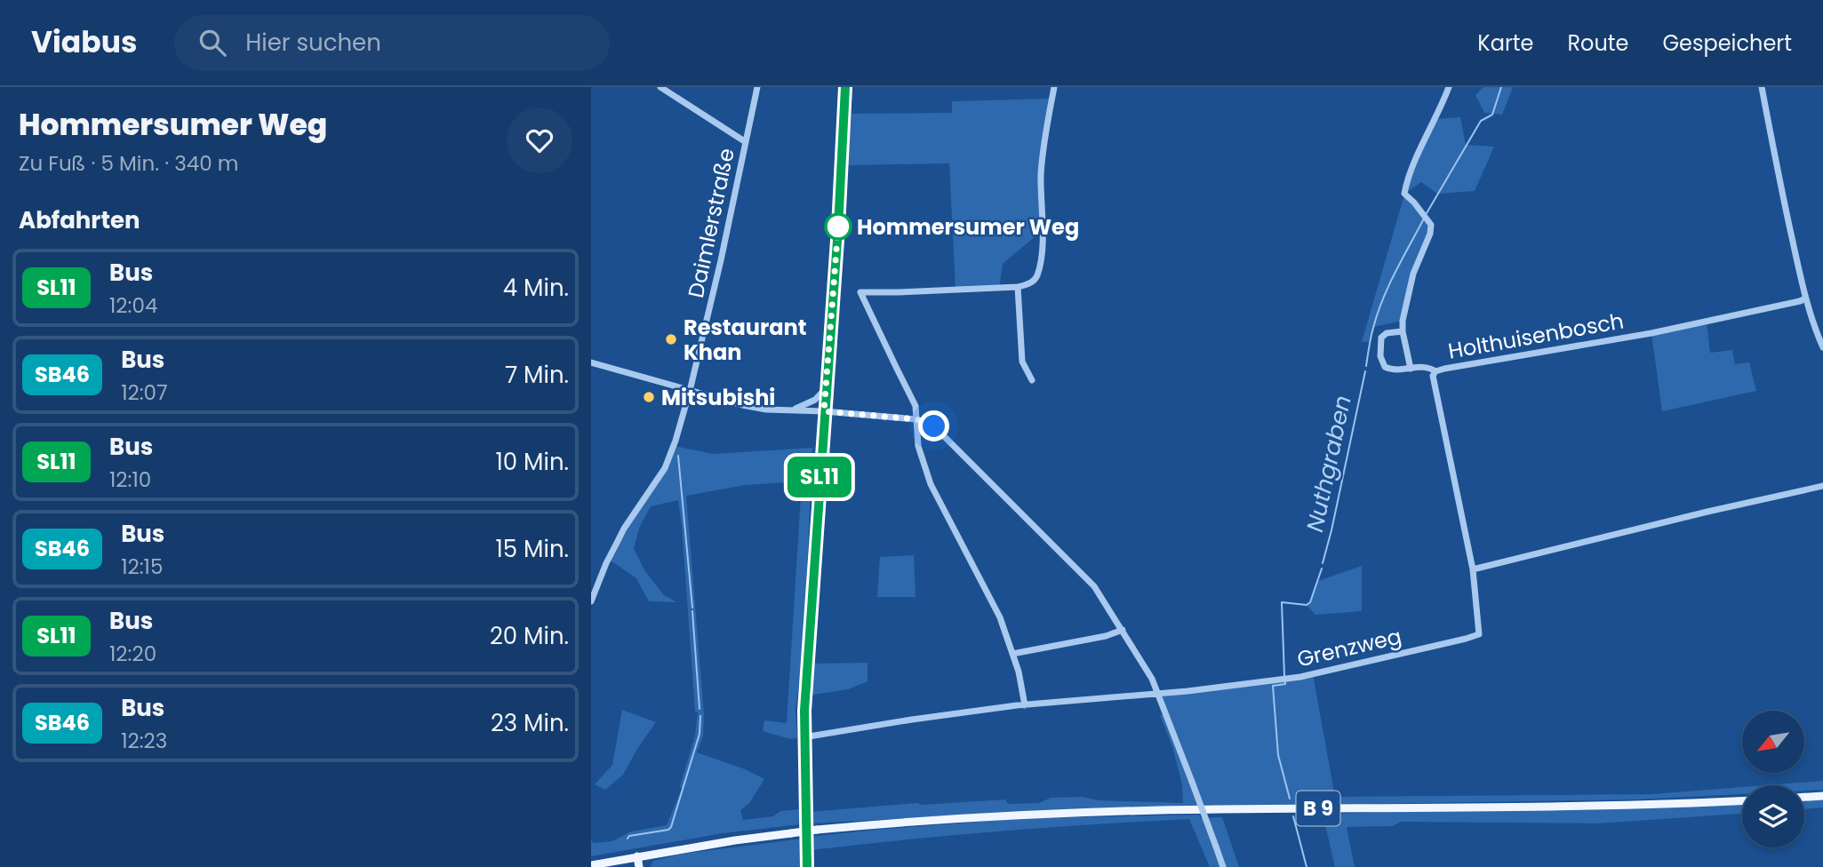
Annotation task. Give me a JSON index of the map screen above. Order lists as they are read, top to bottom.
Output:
{
  "streets": {
    "main road": ["B 9"],
    "street": ["Daimlerstraße", "Holthuisenbosch", "Grenzweg"]
  },
  "crossings": [
    ["Holthuisenbosch", "Grenzweg"]
  ],
  "water": ["Nuthgraben"],
  "places": ["Hommersumer Weg", "Restaurant Khan", "Mitsubishi"],
  "lines": ["bus line SL11"],
  "north": "bottom left",
  "page": {
    "header": "Viabus",
    "search": "Hier suchen",
    "nav": ["Karte", "Route", "Gespeichert"],
    "heading": [
      ["Hommersumer Weg", "Zu Fuß · 5 Min. · 340 m"],
      "Abfahrten"
    ],
    "on_map": "SL11",
    "list": [
      {
        "mark": "SL11",
        "name": "Bus",
        "note": "12:04",
        "value": "4 Min."
      },
      {
        "mark": "SB46",
        "name": "Bus",
        "note": "12:07",
        "value": "7 Min."
      },
      {
        "mark": "SL11",
        "name": "Bus",
        "note": "12:10",
        "value": "10 Min."
      },
      {
        "mark": "SB46",
        "name": "Bus",
        "note": "12:15",
        "value": "15 Min."
      },
      {
        "mark": "SL11",
        "name": "Bus",
        "note": "12:20",
        "value": "20 Min."
      },
      {
        "mark": "SB46",
        "name": "Bus",
        "note": "12:23",
        "value": "23 Min."
      }
    ]
  }
}
